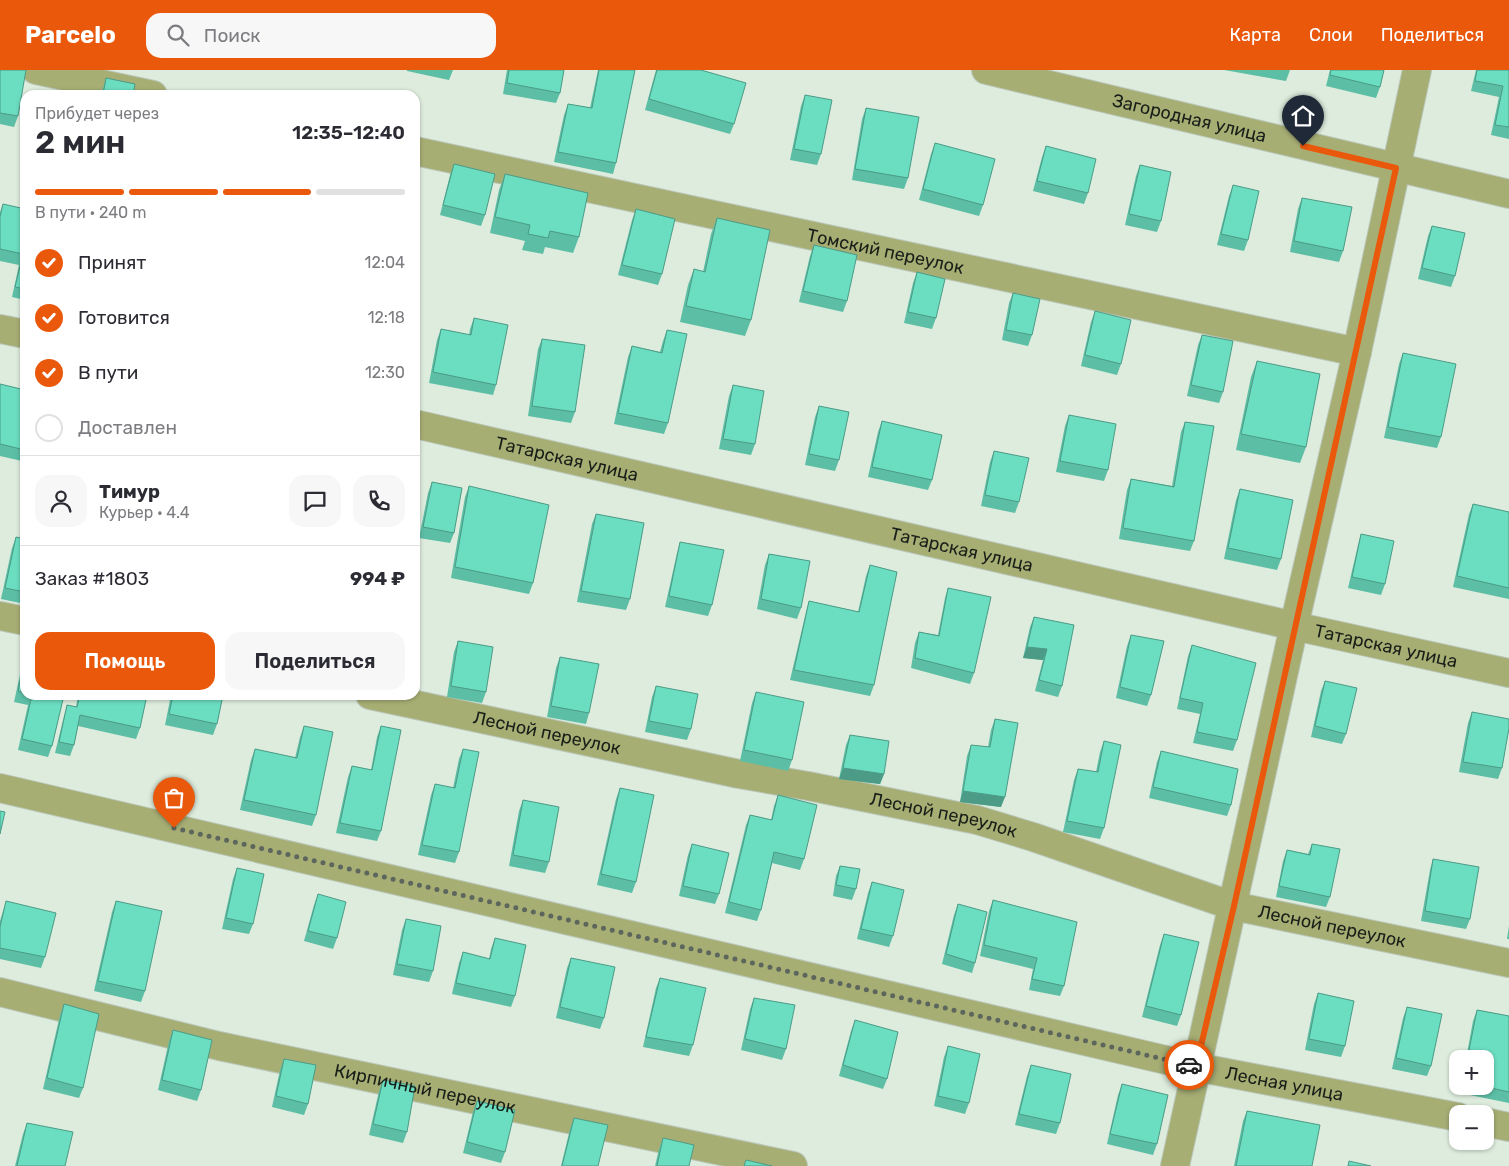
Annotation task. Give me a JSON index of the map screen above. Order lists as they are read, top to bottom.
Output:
{
  "streets": {
    "street": [
      "Загородная улица",
      "Томский переулок",
      "Татарская улица",
      "Лесной переулок",
      "Лесная улица",
      "Кирпичный переулок"
    ]
  },
  "page": {
    "header": "Parcelo",
    "search": "Поиск",
    "nav": ["Карта", "Слои", "Поделиться"],
    "heading": ["2 мин", "Прибудет через", "12:35–12:40"],
    "panel": [
      "Тимур",
      "Курьер · 4.4",
      "Заказ #1803",
      "994 ₽"
    ],
    "bar": "В пути · 240 m",
    "list": [
      ["Принят", "12:04"],
      ["Готовится", "12:18"],
      ["В пути", "12:30"],
      "Доставлен"
    ],
    "buttons": ["Помощь", "Поделиться"],
    "map_buttons": ["+", "−"]
  }
}
